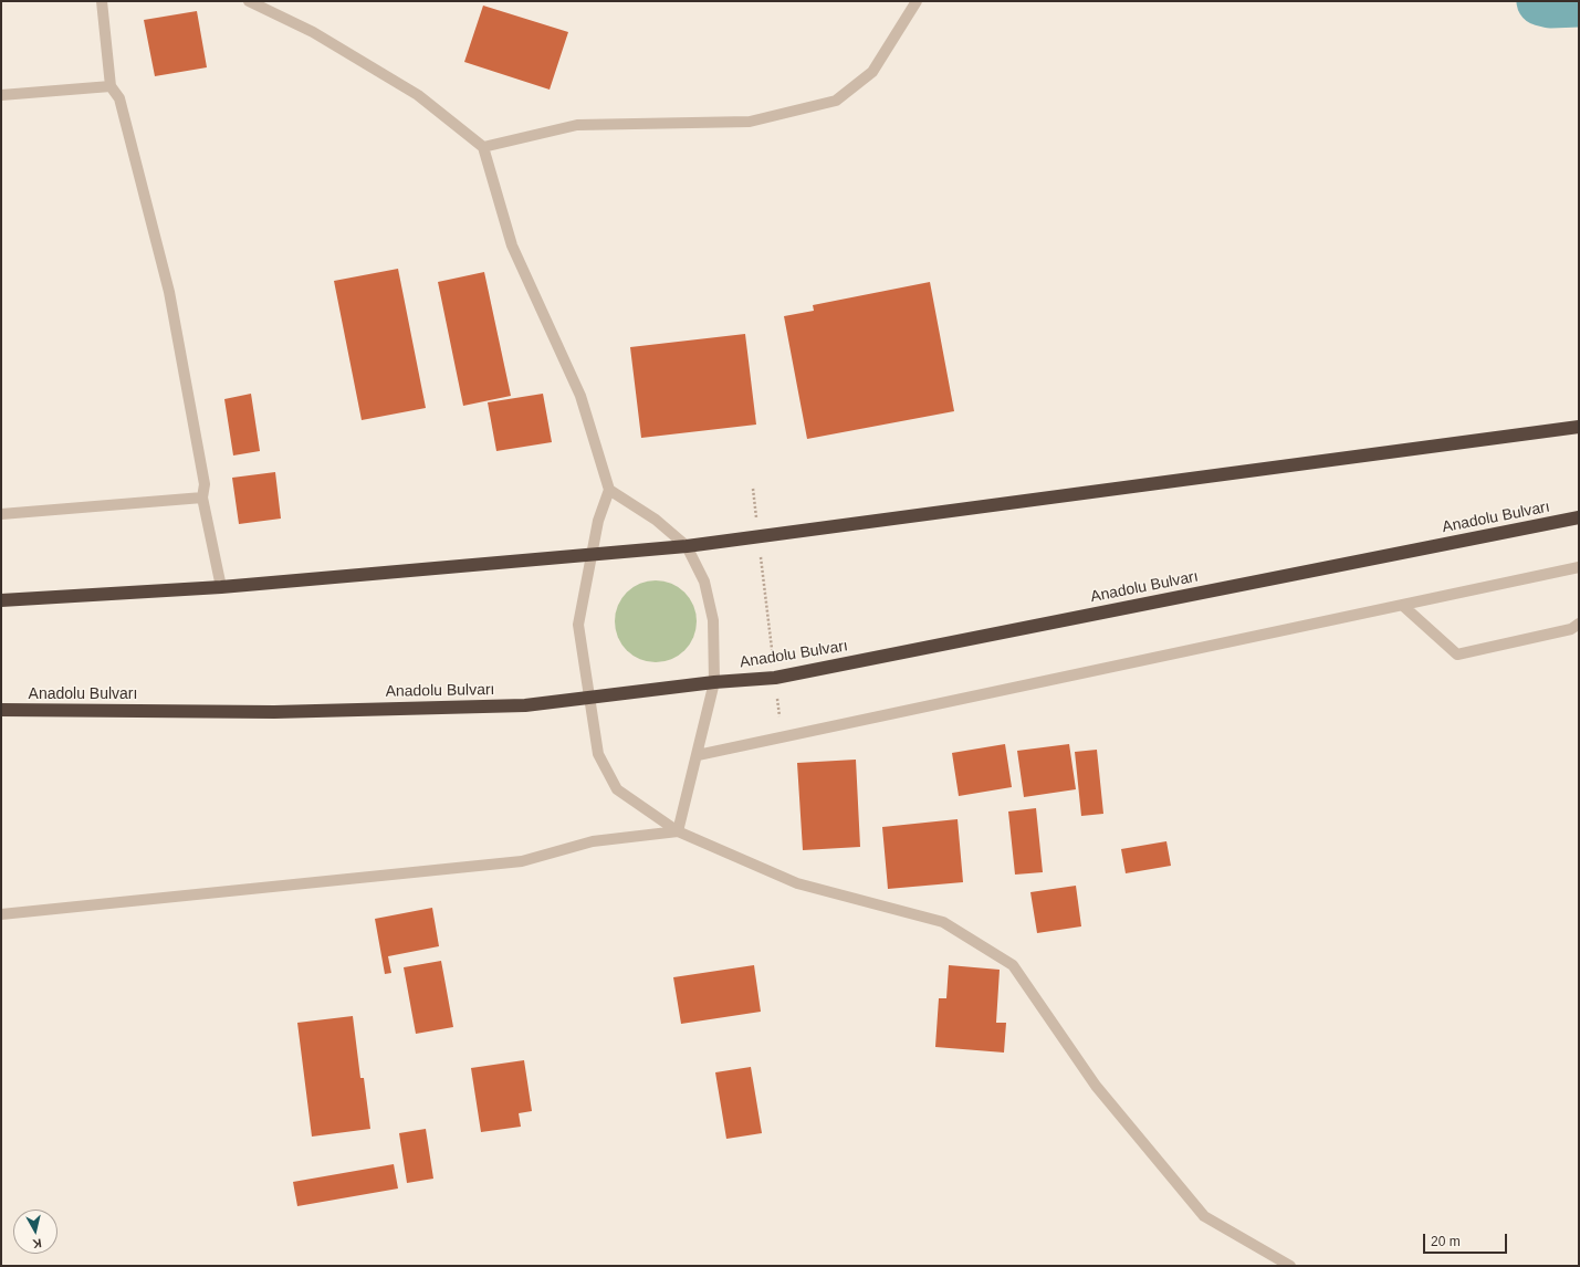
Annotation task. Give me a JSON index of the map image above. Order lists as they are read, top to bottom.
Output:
{
  "streets": {
    "highway": ["Anadolu Bulvarı"]
  },
  "scale_bar": "20 m",
  "north": "bottom"
}
